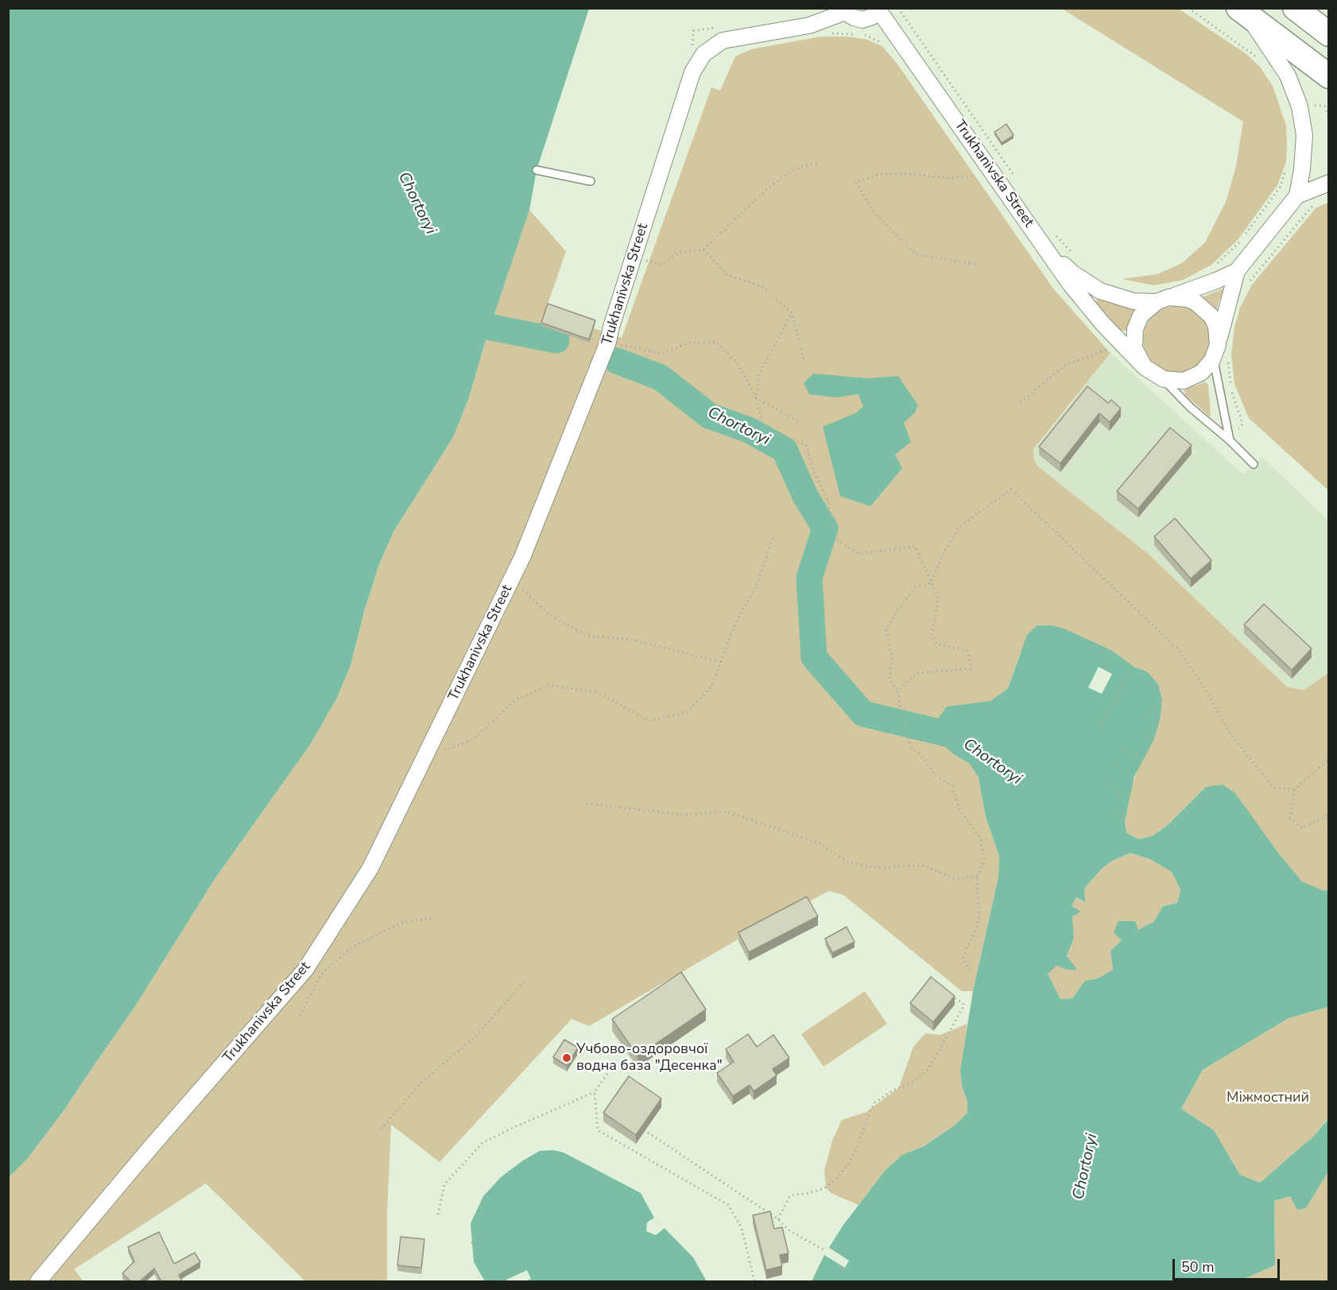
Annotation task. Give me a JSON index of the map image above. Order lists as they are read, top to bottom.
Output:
{
  "streets": {
    "street": ["Trukhanivska Street"]
  },
  "water": ["Chortoryi"],
  "parks": ["Міжмостний"],
  "places": ["Учбово-оздоровчої водна база \"Десенка\""],
  "scale_bar": "50 m"
}
